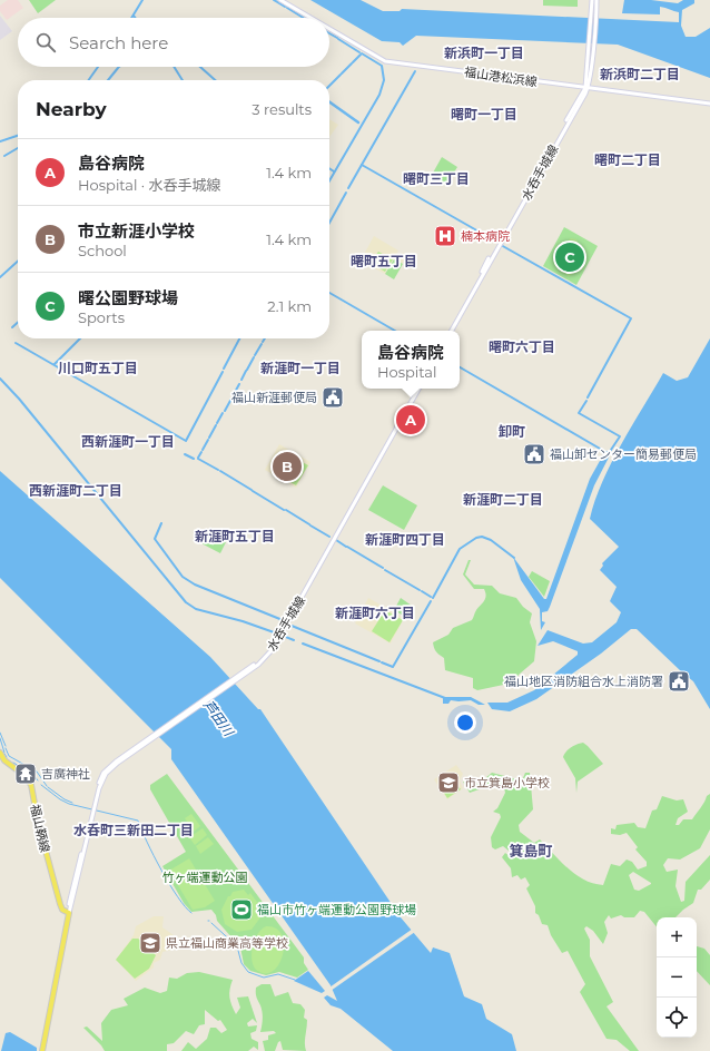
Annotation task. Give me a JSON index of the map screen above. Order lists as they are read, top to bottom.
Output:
{
  "streets": {
    "main road": ["福山港松浜線", "水呑手城線", "福山鞆線"]
  },
  "crossings": [
    ["福山港松浜線", "水呑手城線"],
    ["水呑手城線", "福山鞆線"]
  ],
  "districts": [
    "新浜町一丁目",
    "新浜町二丁目",
    "曙町一丁目",
    "曙町二丁目",
    "曙町三丁目",
    "曙町五丁目",
    "曙町六丁目",
    "川口町五丁目",
    "新涯町一丁目",
    "卸町",
    "西新涯町一丁目",
    "西新涯町二丁目",
    "新涯町二丁目",
    "新涯町五丁目",
    "新涯町四丁目",
    "新涯町六丁目",
    "水呑町三新田二丁目",
    "箕島町"
  ],
  "water": ["芦田川"],
  "parks": ["竹ヶ端運動公園"],
  "places": {
    "hospital": ["楠本病院"],
    "public building": ["福山新涯郵便局", "福山卸センター簡易郵便局", "福山地区消防組合水上消防署"],
    "temple": ["吉廣神社"],
    "school or university": ["市立箕島小学校", "県立福山商業高等学校"],
    "sports": ["福山市竹ヶ端運動公園野球場"]
  },
  "page": {
    "search": "Search here",
    "heading": ["Nearby", "3 results"],
    "list": [
      {
        "mark": "A",
        "name": "島谷病院",
        "note": "Hospital · 水呑手城線",
        "value": "1.4 km"
      },
      {
        "mark": "B",
        "name": "市立新涯小学校",
        "note": "School",
        "value": "1.4 km"
      },
      {
        "mark": "C",
        "name": "曙公園野球場",
        "note": "Sports",
        "value": "2.1 km"
      }
    ],
    "pins": ["C", "A", "B"],
    "popup": ["島谷病院", "Hospital"],
    "map_buttons": ["+", "−"]
  }
}
